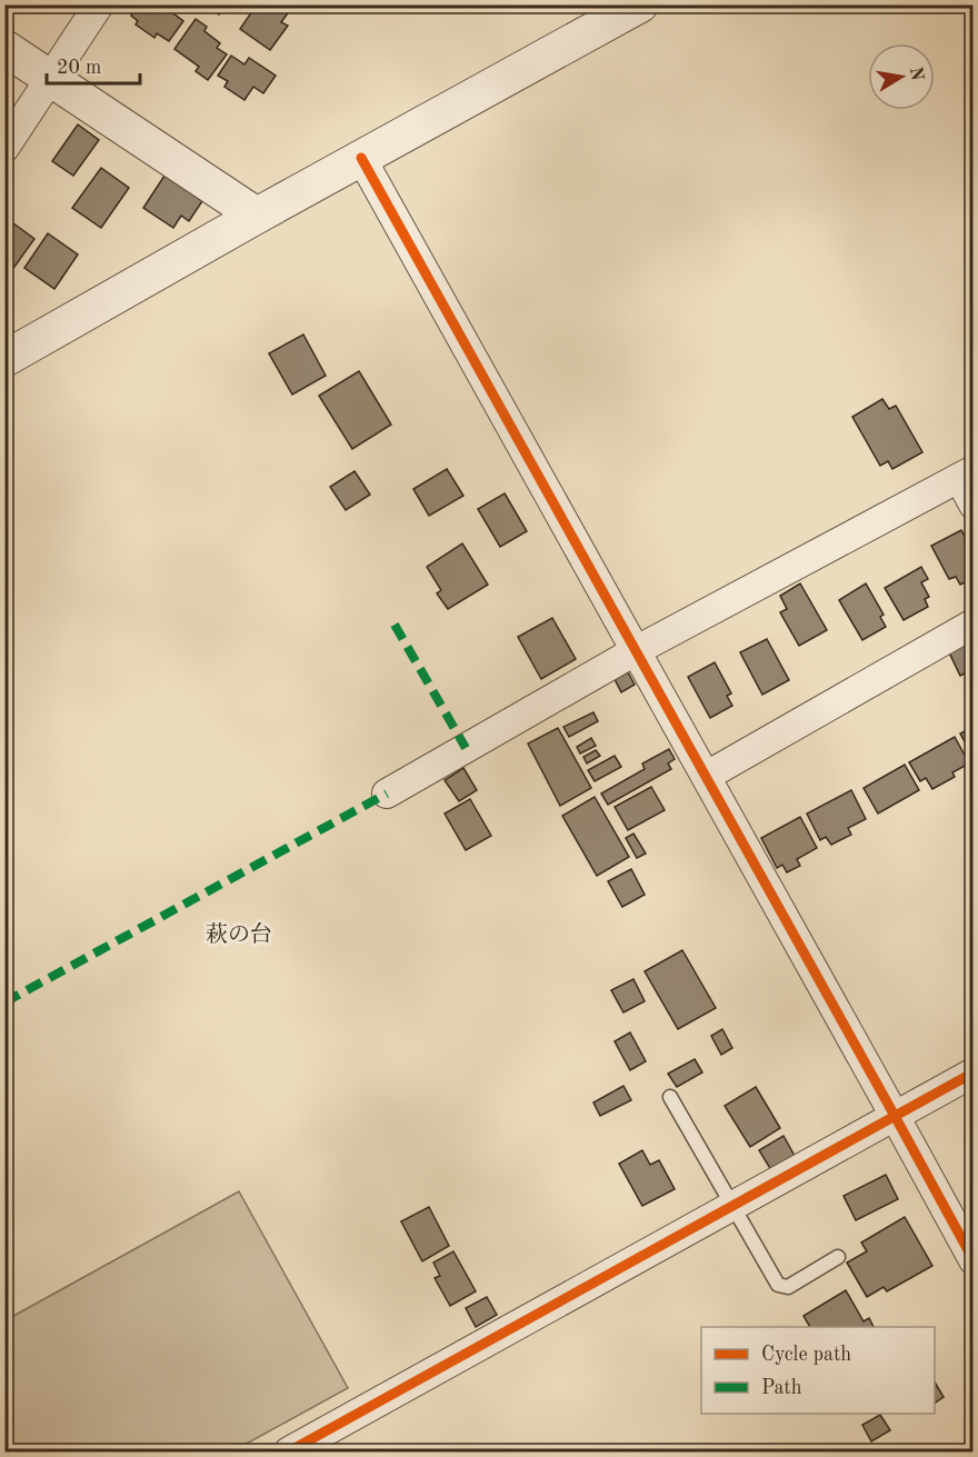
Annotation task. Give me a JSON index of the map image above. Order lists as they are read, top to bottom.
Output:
{
  "districts": ["萩の台"],
  "legend": ["Cycle path", "Path"],
  "scale_bar": "20 m",
  "north": "right"
}
